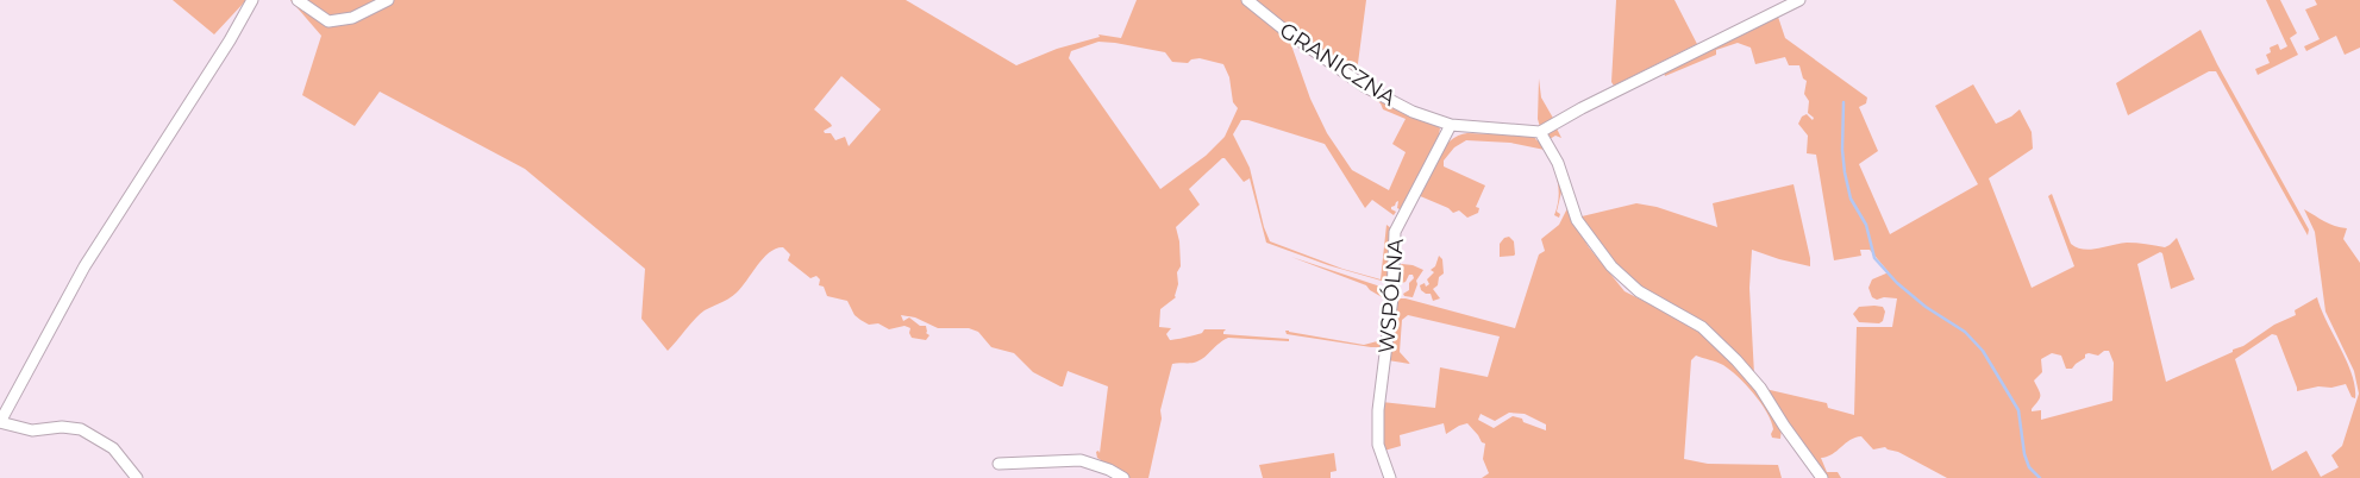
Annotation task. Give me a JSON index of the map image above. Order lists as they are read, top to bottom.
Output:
{
  "streets": {
    "street": ["GRANICZNA", "WSPÓLNA"]
  },
  "crossings": [
    ["GRANICZNA", "WSPÓLNA"]
  ]
}
